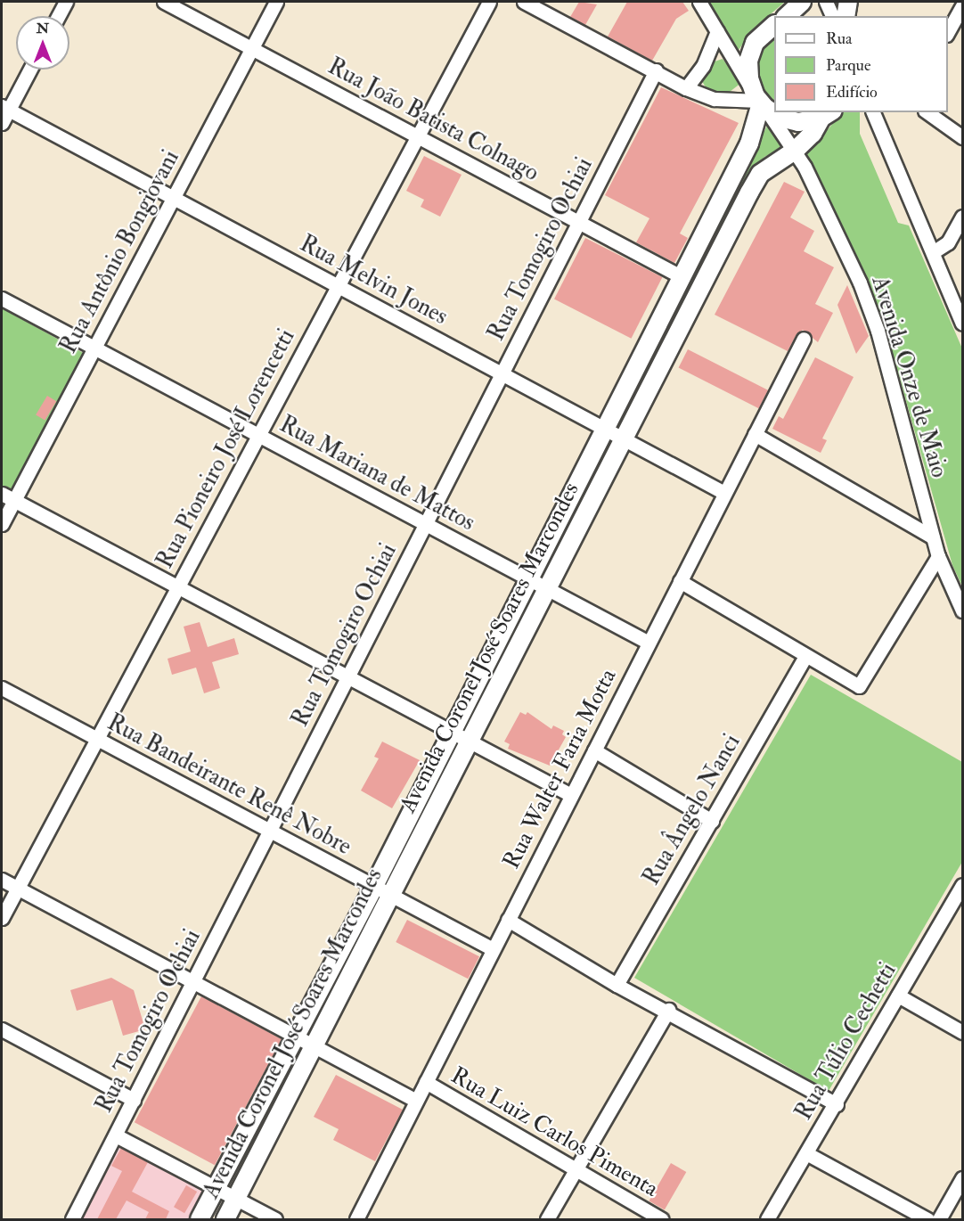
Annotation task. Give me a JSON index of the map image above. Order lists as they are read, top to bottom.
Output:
{
  "streets": {
    "main road": ["Avenida Coronel José Soares Marcondes"],
    "street": [
      "Rua João Batista Colnago",
      "Rua Tomogiro Ochiai",
      "Rua Antônio Bongiovani",
      "Rua Melvin Jones",
      "Avenida Onze de Maio",
      "Rua Pioneiro José Lorencetti",
      "Rua Mariana de Mattos",
      "Rua Walter Faria Motta",
      "Rua Bandeirante Renê Nobre",
      "Rua Ângelo Nanci",
      "Rua Túlio Cechetti",
      "Rua Luiz Carlos Pimenta"
    ]
  },
  "crossings": [
    ["Rua João Batista Colnago", "Rua Tomogiro Ochiai"],
    ["Rua João Batista Colnago", "Rua Antônio Bongiovani"],
    ["Rua João Batista Colnago", "Rua Pioneiro José Lorencetti"],
    ["Rua João Batista Colnago", "Avenida Coronel José Soares Marcondes"],
    ["Rua Tomogiro Ochiai", "Rua Melvin Jones"],
    ["Rua Tomogiro Ochiai", "Rua Mariana de Mattos"],
    ["Rua Tomogiro Ochiai", "Rua Bandeirante Renê Nobre"],
    ["Rua Antônio Bongiovani", "Rua Melvin Jones"],
    ["Rua Antônio Bongiovani", "Rua Mariana de Mattos"],
    ["Rua Melvin Jones", "Rua Pioneiro José Lorencetti"],
    ["Rua Melvin Jones", "Avenida Coronel José Soares Marcondes"],
    ["Rua Melvin Jones", "Rua Walter Faria Motta"],
    ["Avenida Onze de Maio", "Avenida Coronel José Soares Marcondes"],
    ["Rua Pioneiro José Lorencetti", "Rua Mariana de Mattos"],
    ["Rua Pioneiro José Lorencetti", "Rua Bandeirante Renê Nobre"],
    ["Rua Mariana de Mattos", "Avenida Coronel José Soares Marcondes"],
    ["Rua Mariana de Mattos", "Rua Walter Faria Motta"],
    ["Avenida Coronel José Soares Marcondes", "Rua Bandeirante Renê Nobre"],
    ["Rua Walter Faria Motta", "Rua Bandeirante Renê Nobre"],
    ["Rua Walter Faria Motta", "Rua Luiz Carlos Pimenta"]
  ],
  "legend": ["Rua", "Parque", "Edifício"],
  "north": "top"
}
